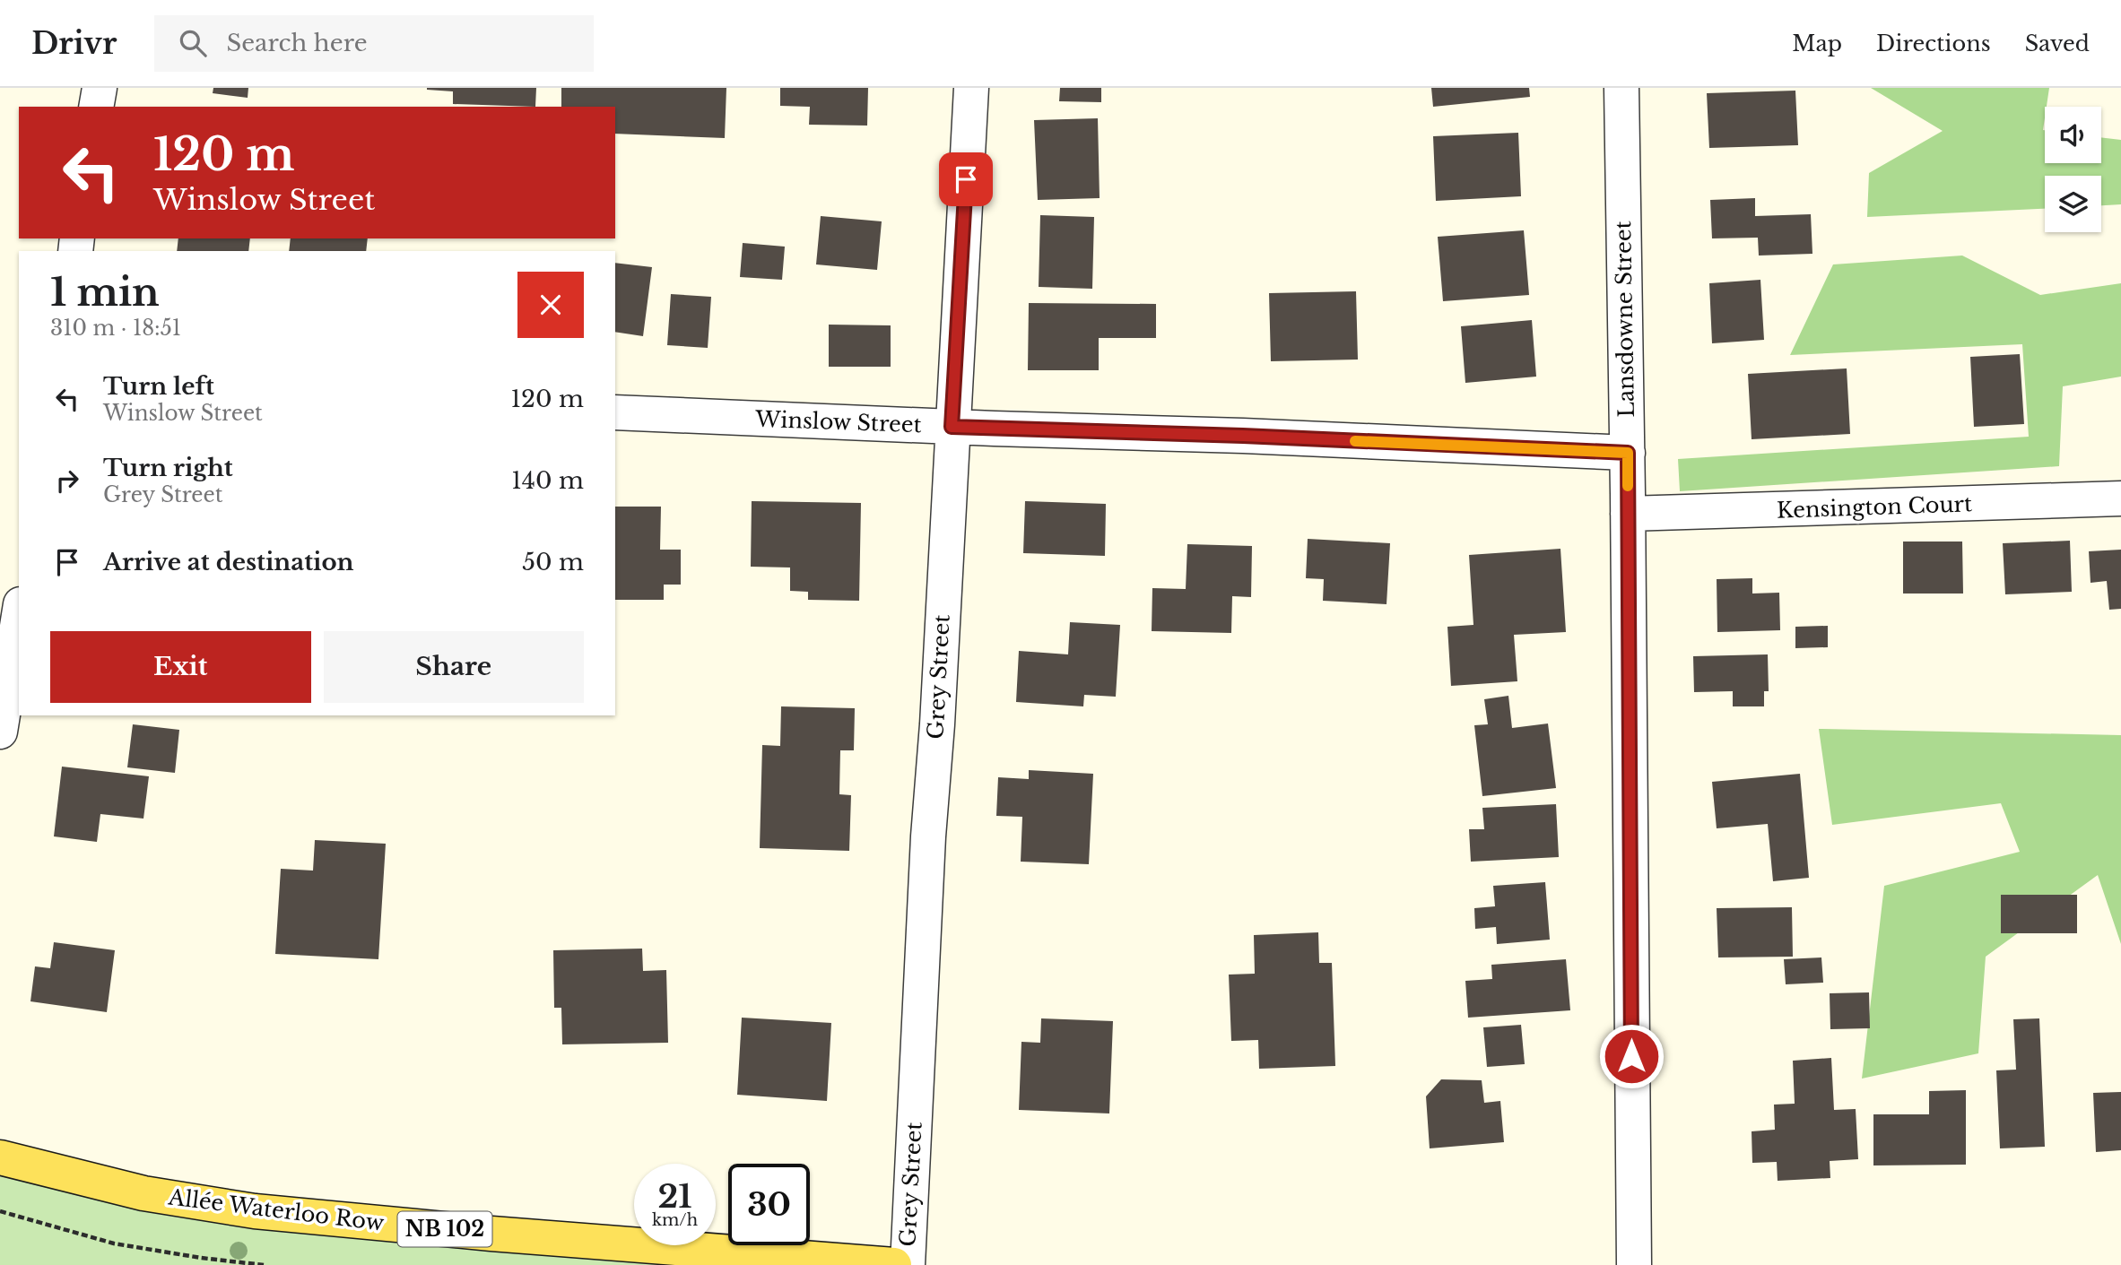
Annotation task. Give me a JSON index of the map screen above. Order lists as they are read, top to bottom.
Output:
{
  "streets": {
    "main road": ["Allée Waterloo Row", "NB 102"],
    "street": [
      "Lansdowne Street",
      "Winslow Street",
      "Kensington Court",
      "Grey Street"
    ]
  },
  "crossings": [
    ["Lansdowne Street", "Winslow Street"],
    ["Lansdowne Street", "Kensington Court"],
    ["Winslow Street", "Grey Street"]
  ],
  "page": {
    "header": "Drivr",
    "search": "Search here",
    "nav": ["Map", "Directions", "Saved"],
    "turn": ["120 m", "Winslow Street"],
    "heading": ["1 min", "310 m · 18:51"],
    "list": [
      {
        "name": "Turn left",
        "note": "Winslow Street",
        "value": "120 m"
      },
      {
        "name": "Turn right",
        "note": "Grey Street",
        "value": "140 m"
      },
      {
        "name": "Arrive at destination",
        "value": "50 m"
      }
    ],
    "buttons": ["Exit", "Share"],
    "speed": "21 km/h",
    "limit": "30"
  }
}
